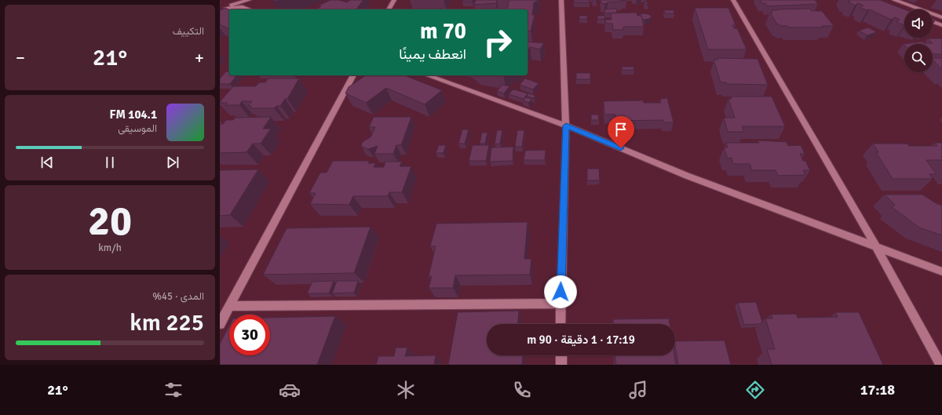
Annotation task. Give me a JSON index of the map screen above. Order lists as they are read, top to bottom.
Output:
{
  "page": {
    "tile": [
      "التكييف",
      ["20", "km/h"],
      ["المدى · 45%", "225 km"]
    ],
    "turn": ["70 m", "انعطف يمينًا"],
    "heat": ["−", "21°", "+"],
    "song": ["104.1 FM", "الموسيقى"],
    "limit": "30",
    "trip": "17:19 · 1 دقيقة · 90 m",
    "tabs": ["17:18", "21°"]
  }
}
